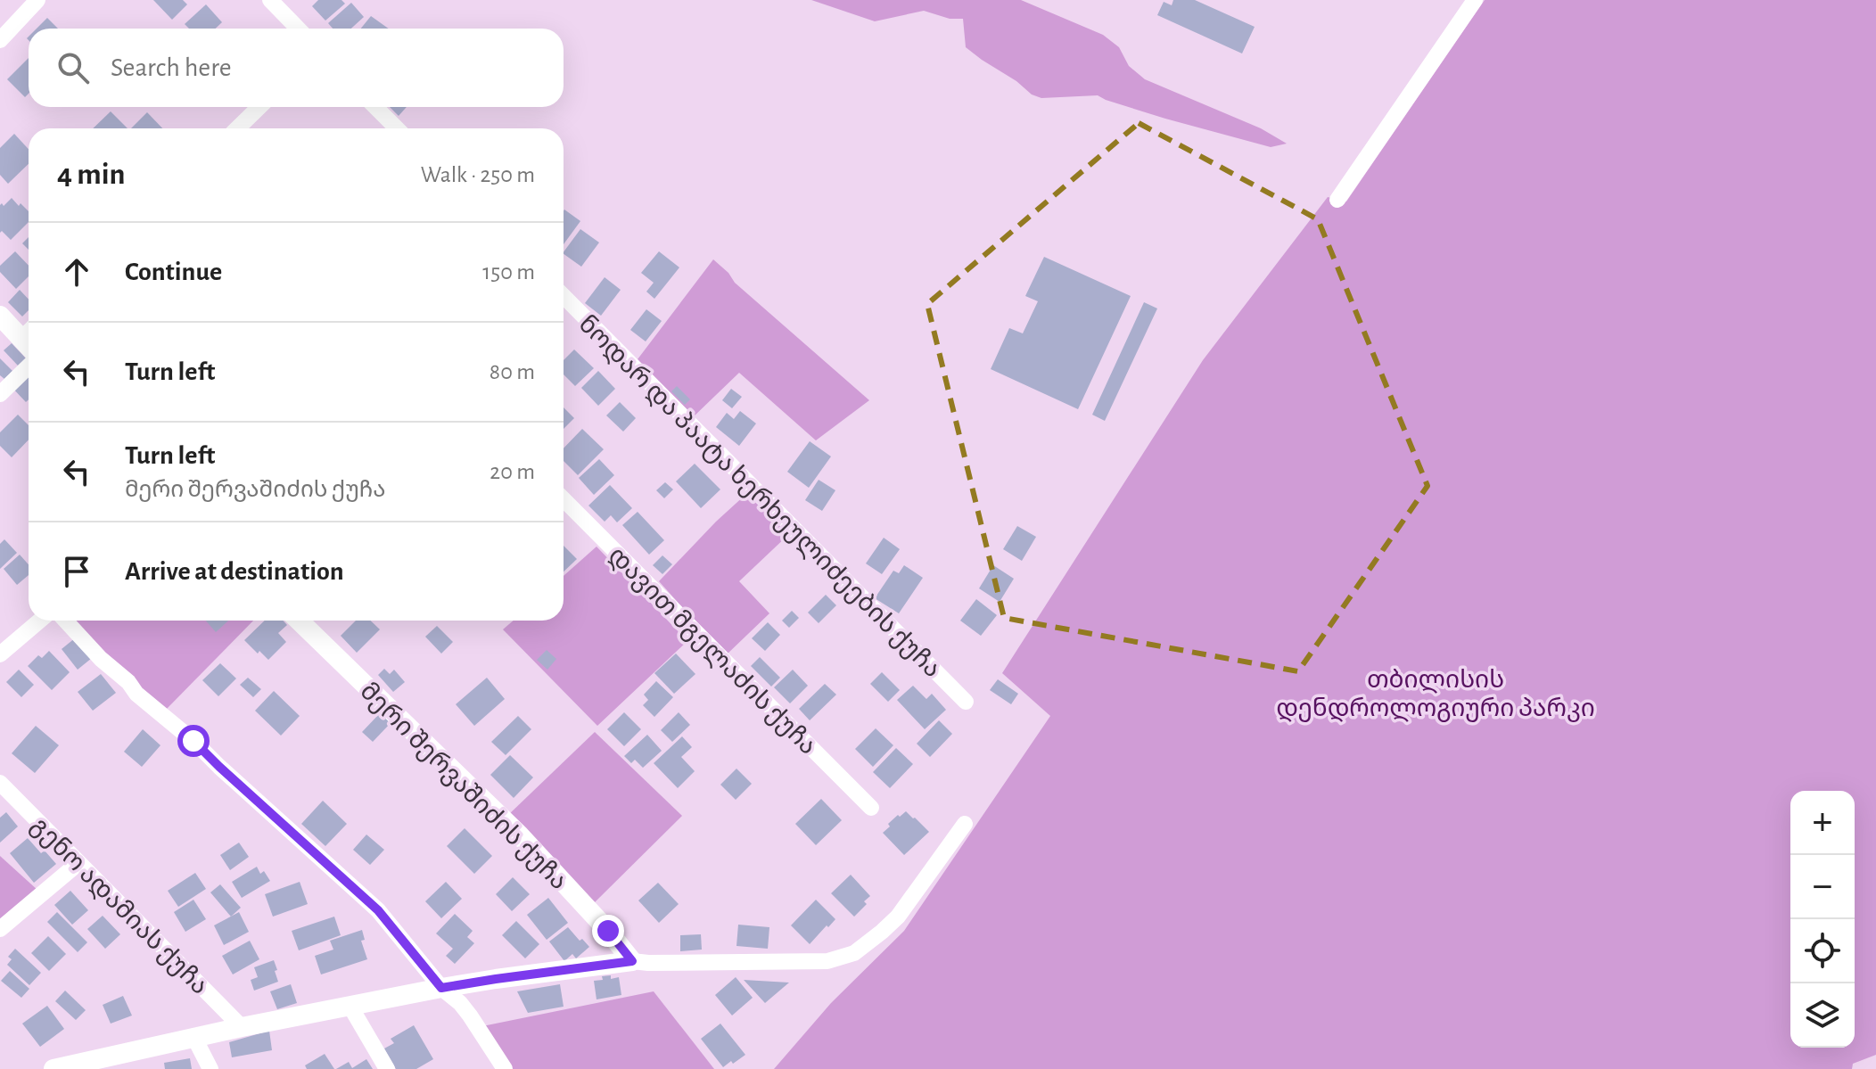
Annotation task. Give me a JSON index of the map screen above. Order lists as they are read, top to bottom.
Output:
{
  "streets": {
    "street": [
      "ნოდარ და პაატა ხერხეულიძეების ქუჩა",
      "დავით მგელაძის ქუჩა",
      "მერი შერვაშიძის ქუჩა",
      "გენო ადამიას ქუჩა"
    ]
  },
  "parks": ["თბილისის დენდროლოგიური პარკი"],
  "page": {
    "search": "Search here",
    "heading": ["4 min", "Walk · 250 m"],
    "list": [
      ["Continue", "150 m"],
      ["Turn left", "80 m"],
      ["Turn left", "მერი შერვაშიძის ქუჩა", "20 m"],
      "Arrive at destination"
    ],
    "map_buttons": ["+", "−"]
  }
}
